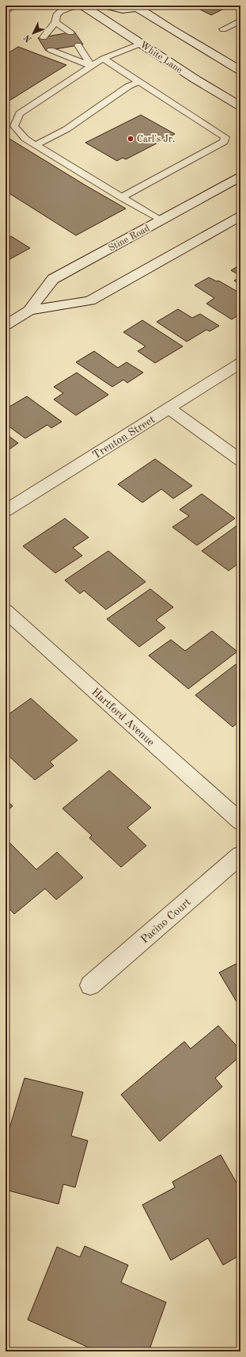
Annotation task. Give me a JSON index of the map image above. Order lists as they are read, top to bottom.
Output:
{
  "streets": {
    "main road": [
      "White Lane",
      "Stine Road",
      "Trenton Street",
      "Hartford Avenue",
      "Pacino Court"
    ]
  },
  "places": ["Carl's Jr."],
  "north": "bottom left"
}
